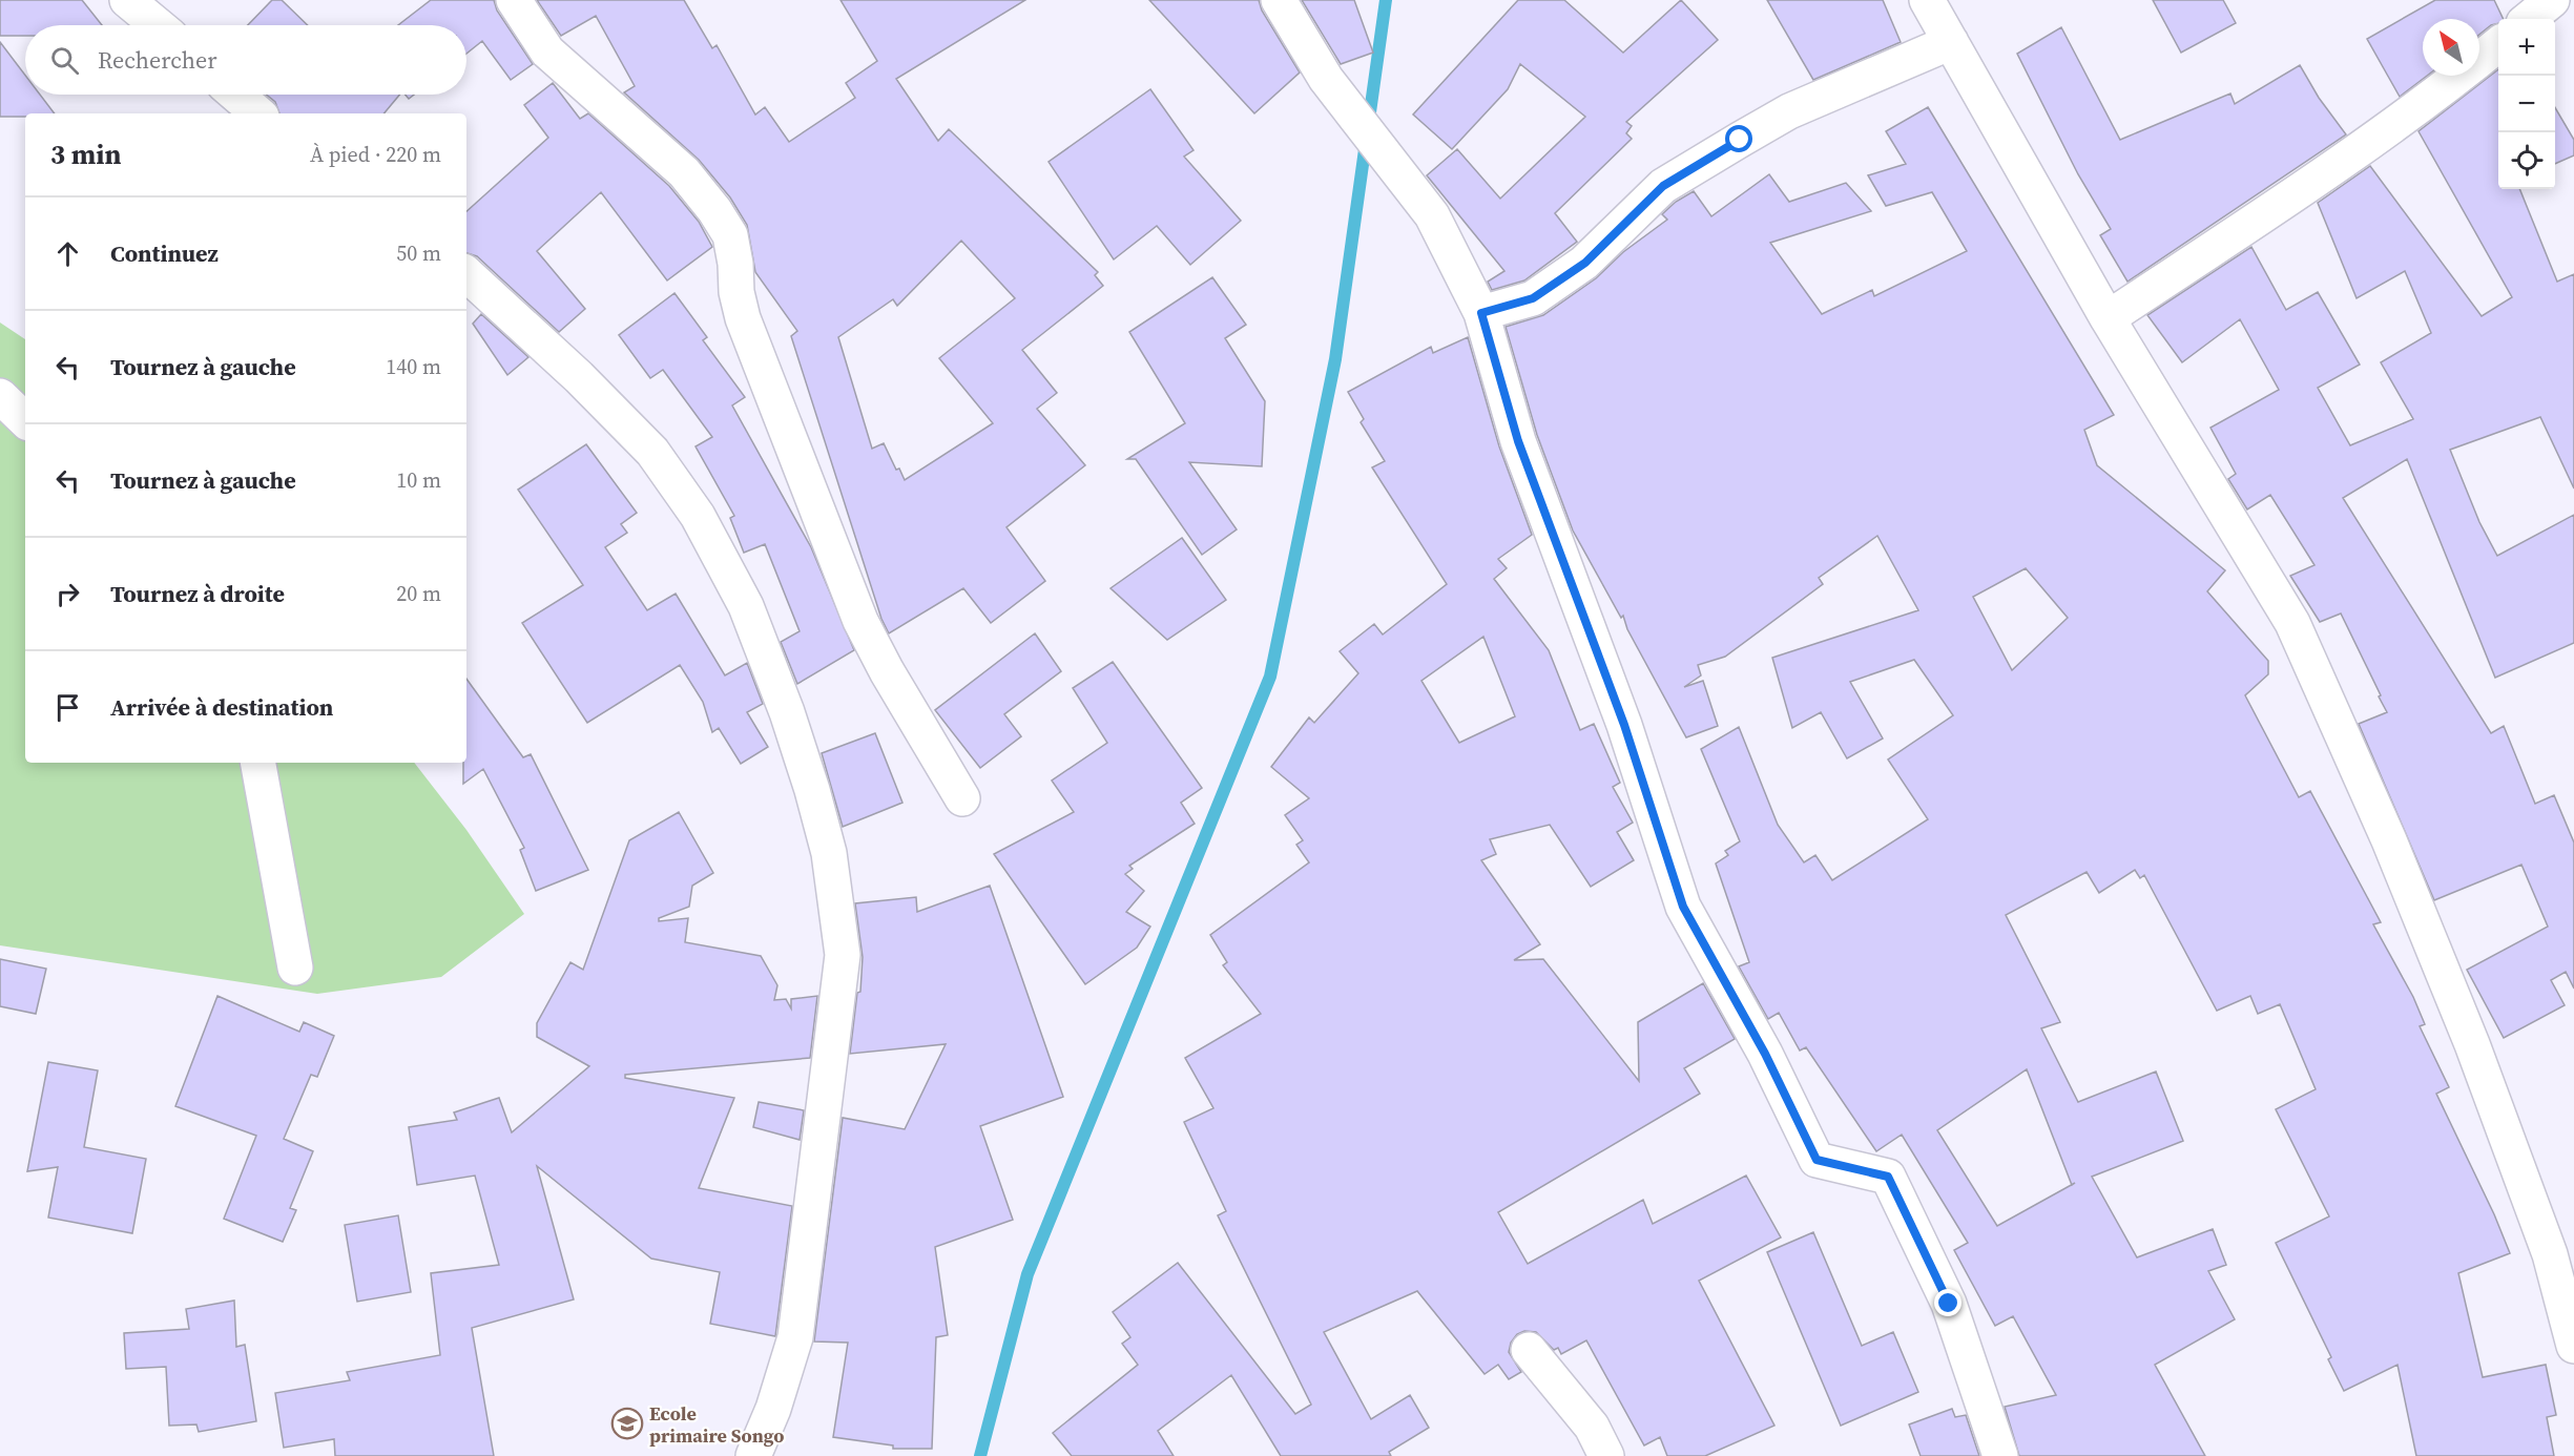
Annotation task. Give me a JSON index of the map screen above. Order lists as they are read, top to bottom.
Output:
{
  "places": {
    "school or university": ["Ecole primaire Songo"]
  },
  "north": "top left",
  "page": {
    "map_buttons": ["+", "−"],
    "search": "Rechercher",
    "heading": ["3 min", "À pied · 220 m"],
    "list": [
      ["Continuez", "50 m"],
      ["Tournez à gauche", "140 m"],
      ["Tournez à gauche", "10 m"],
      ["Tournez à droite", "20 m"],
      "Arrivée à destination"
    ]
  }
}
